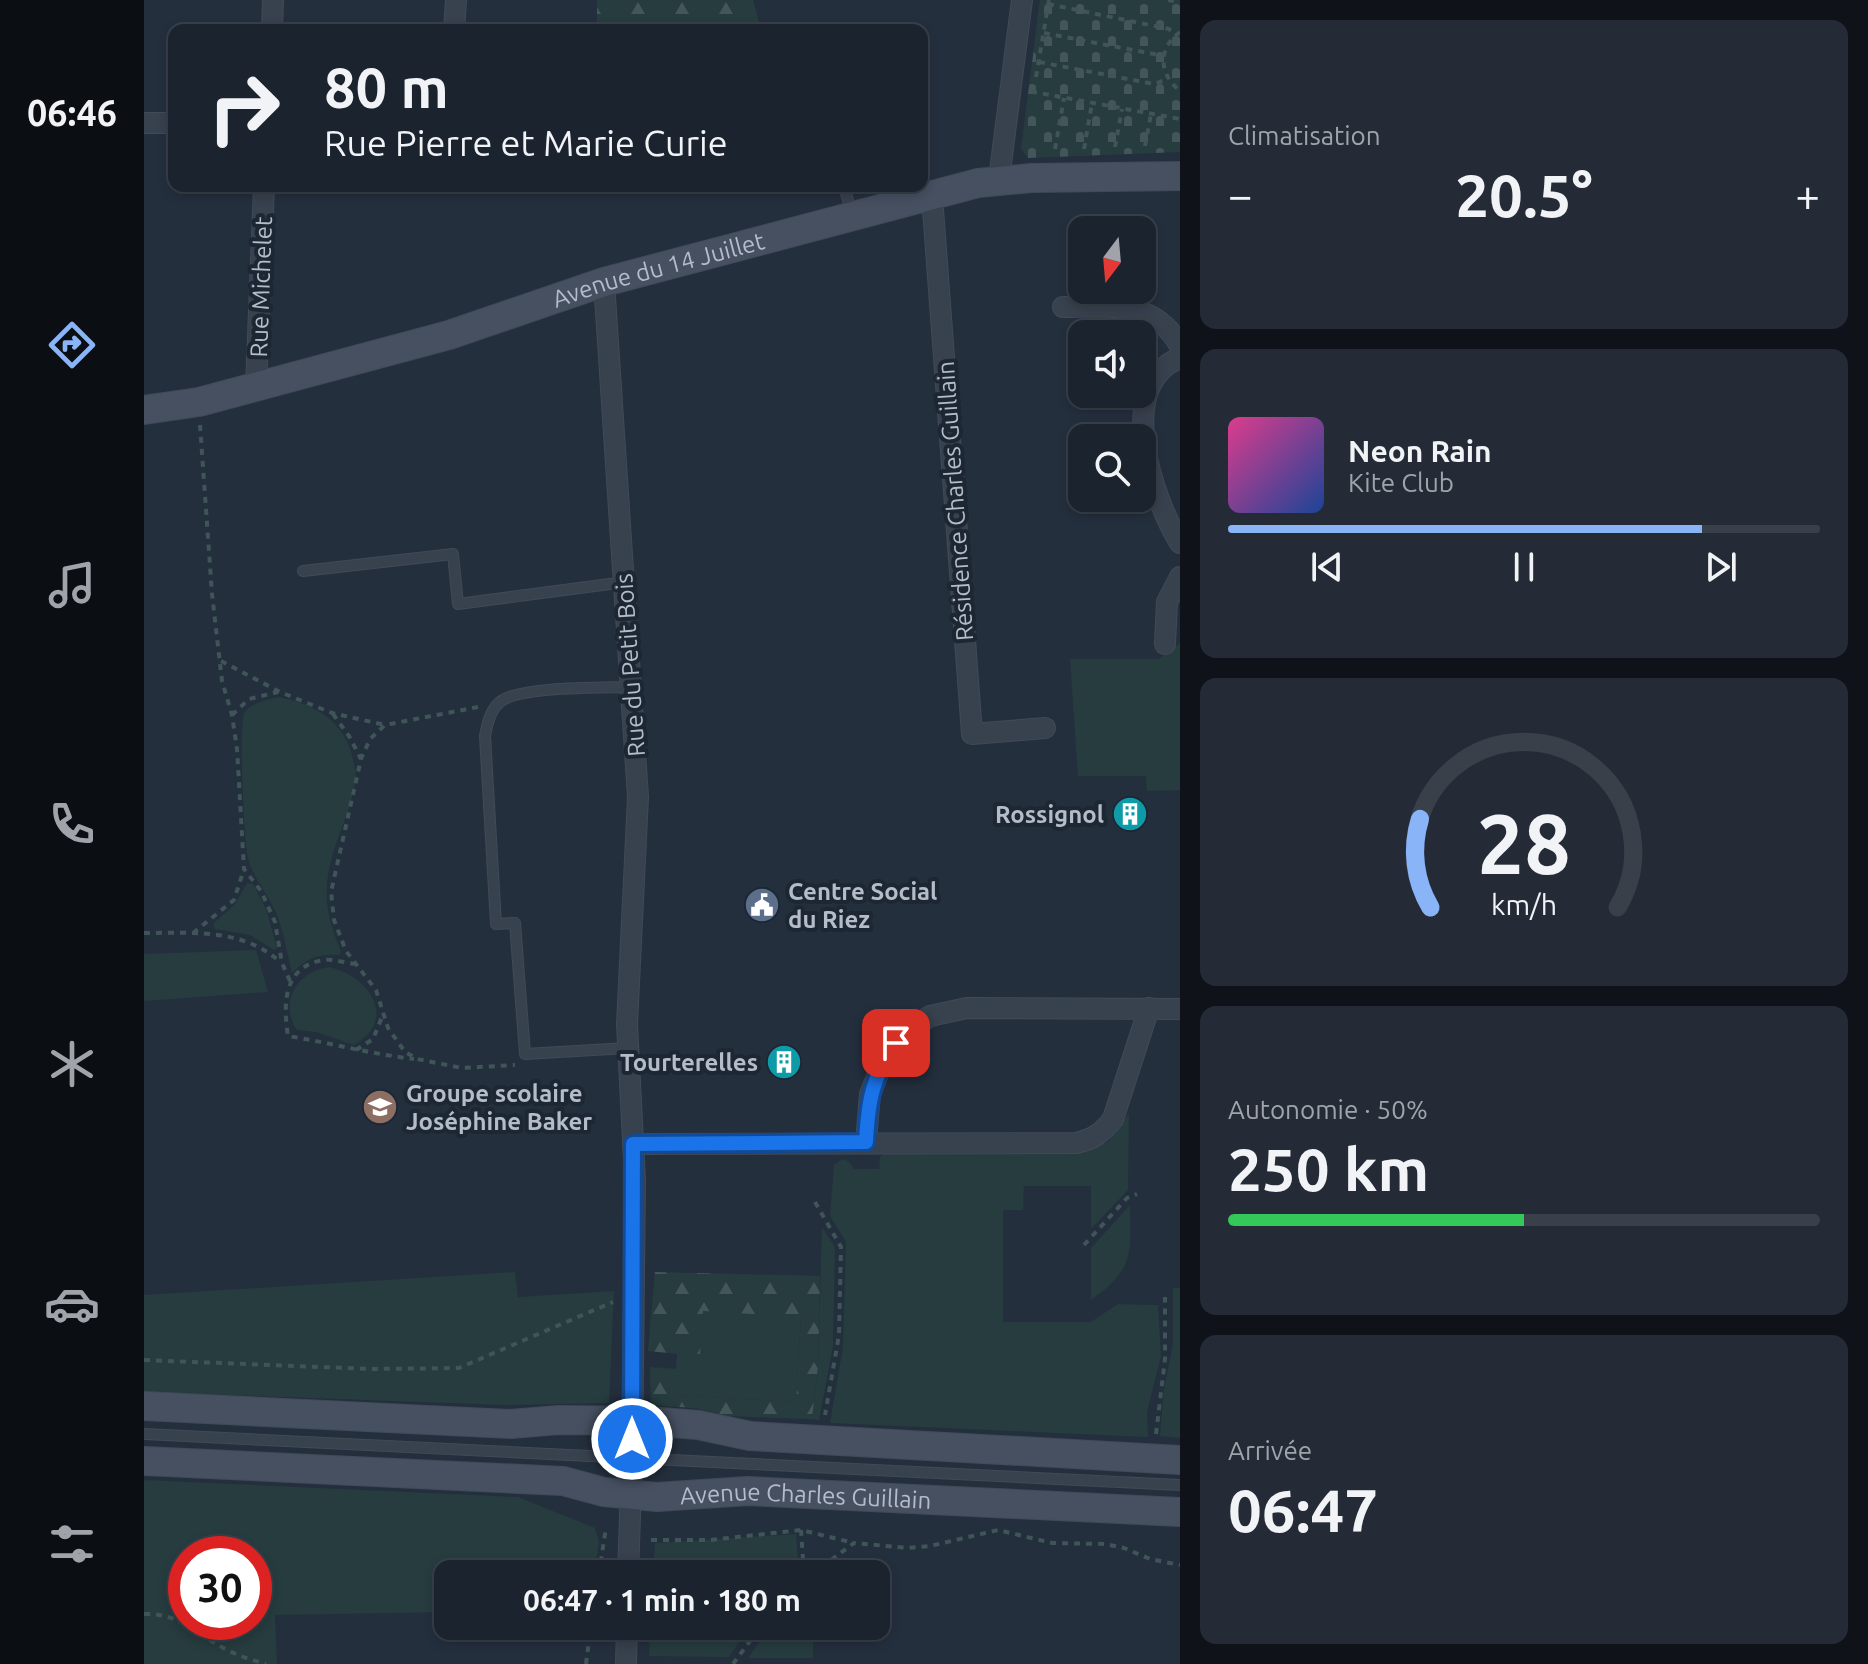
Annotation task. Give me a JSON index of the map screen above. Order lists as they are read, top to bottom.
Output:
{
  "streets": {
    "street": [
      "Avenue du 14 Juillet",
      "Rue Michelet",
      "Résidence Charles Guillain",
      "Rue du Petit Bois",
      "Avenue Charles Guillain"
    ]
  },
  "crossings": [
    ["Avenue du 14 Juillet", "Rue Michelet"],
    ["Avenue du 14 Juillet", "Résidence Charles Guillain"],
    ["Avenue du 14 Juillet", "Rue du Petit Bois"],
    ["Rue du Petit Bois", "Avenue Charles Guillain"]
  ],
  "places": {
    "building": ["Rossignol", "Tourterelles"],
    "public building": ["Centre Social du Riez"],
    "school or university": ["Groupe scolaire Joséphine Baker"]
  },
  "north": "bottom",
  "page": {
    "tabs": "06:46",
    "tile": [
      "Climatisation",
      ["Autonomie · 50%", "250 km"],
      ["Arrivée", "06:47"]
    ],
    "turn": ["80 m", "Rue Pierre et Marie Curie"],
    "heat": ["−", "20.5°", "+"],
    "song": ["Neon Rain", "Kite Club"],
    "limit": "30",
    "trip": "06:47 · 1 min · 180 m",
    "gauge": ["28", "km/h"]
  }
}
